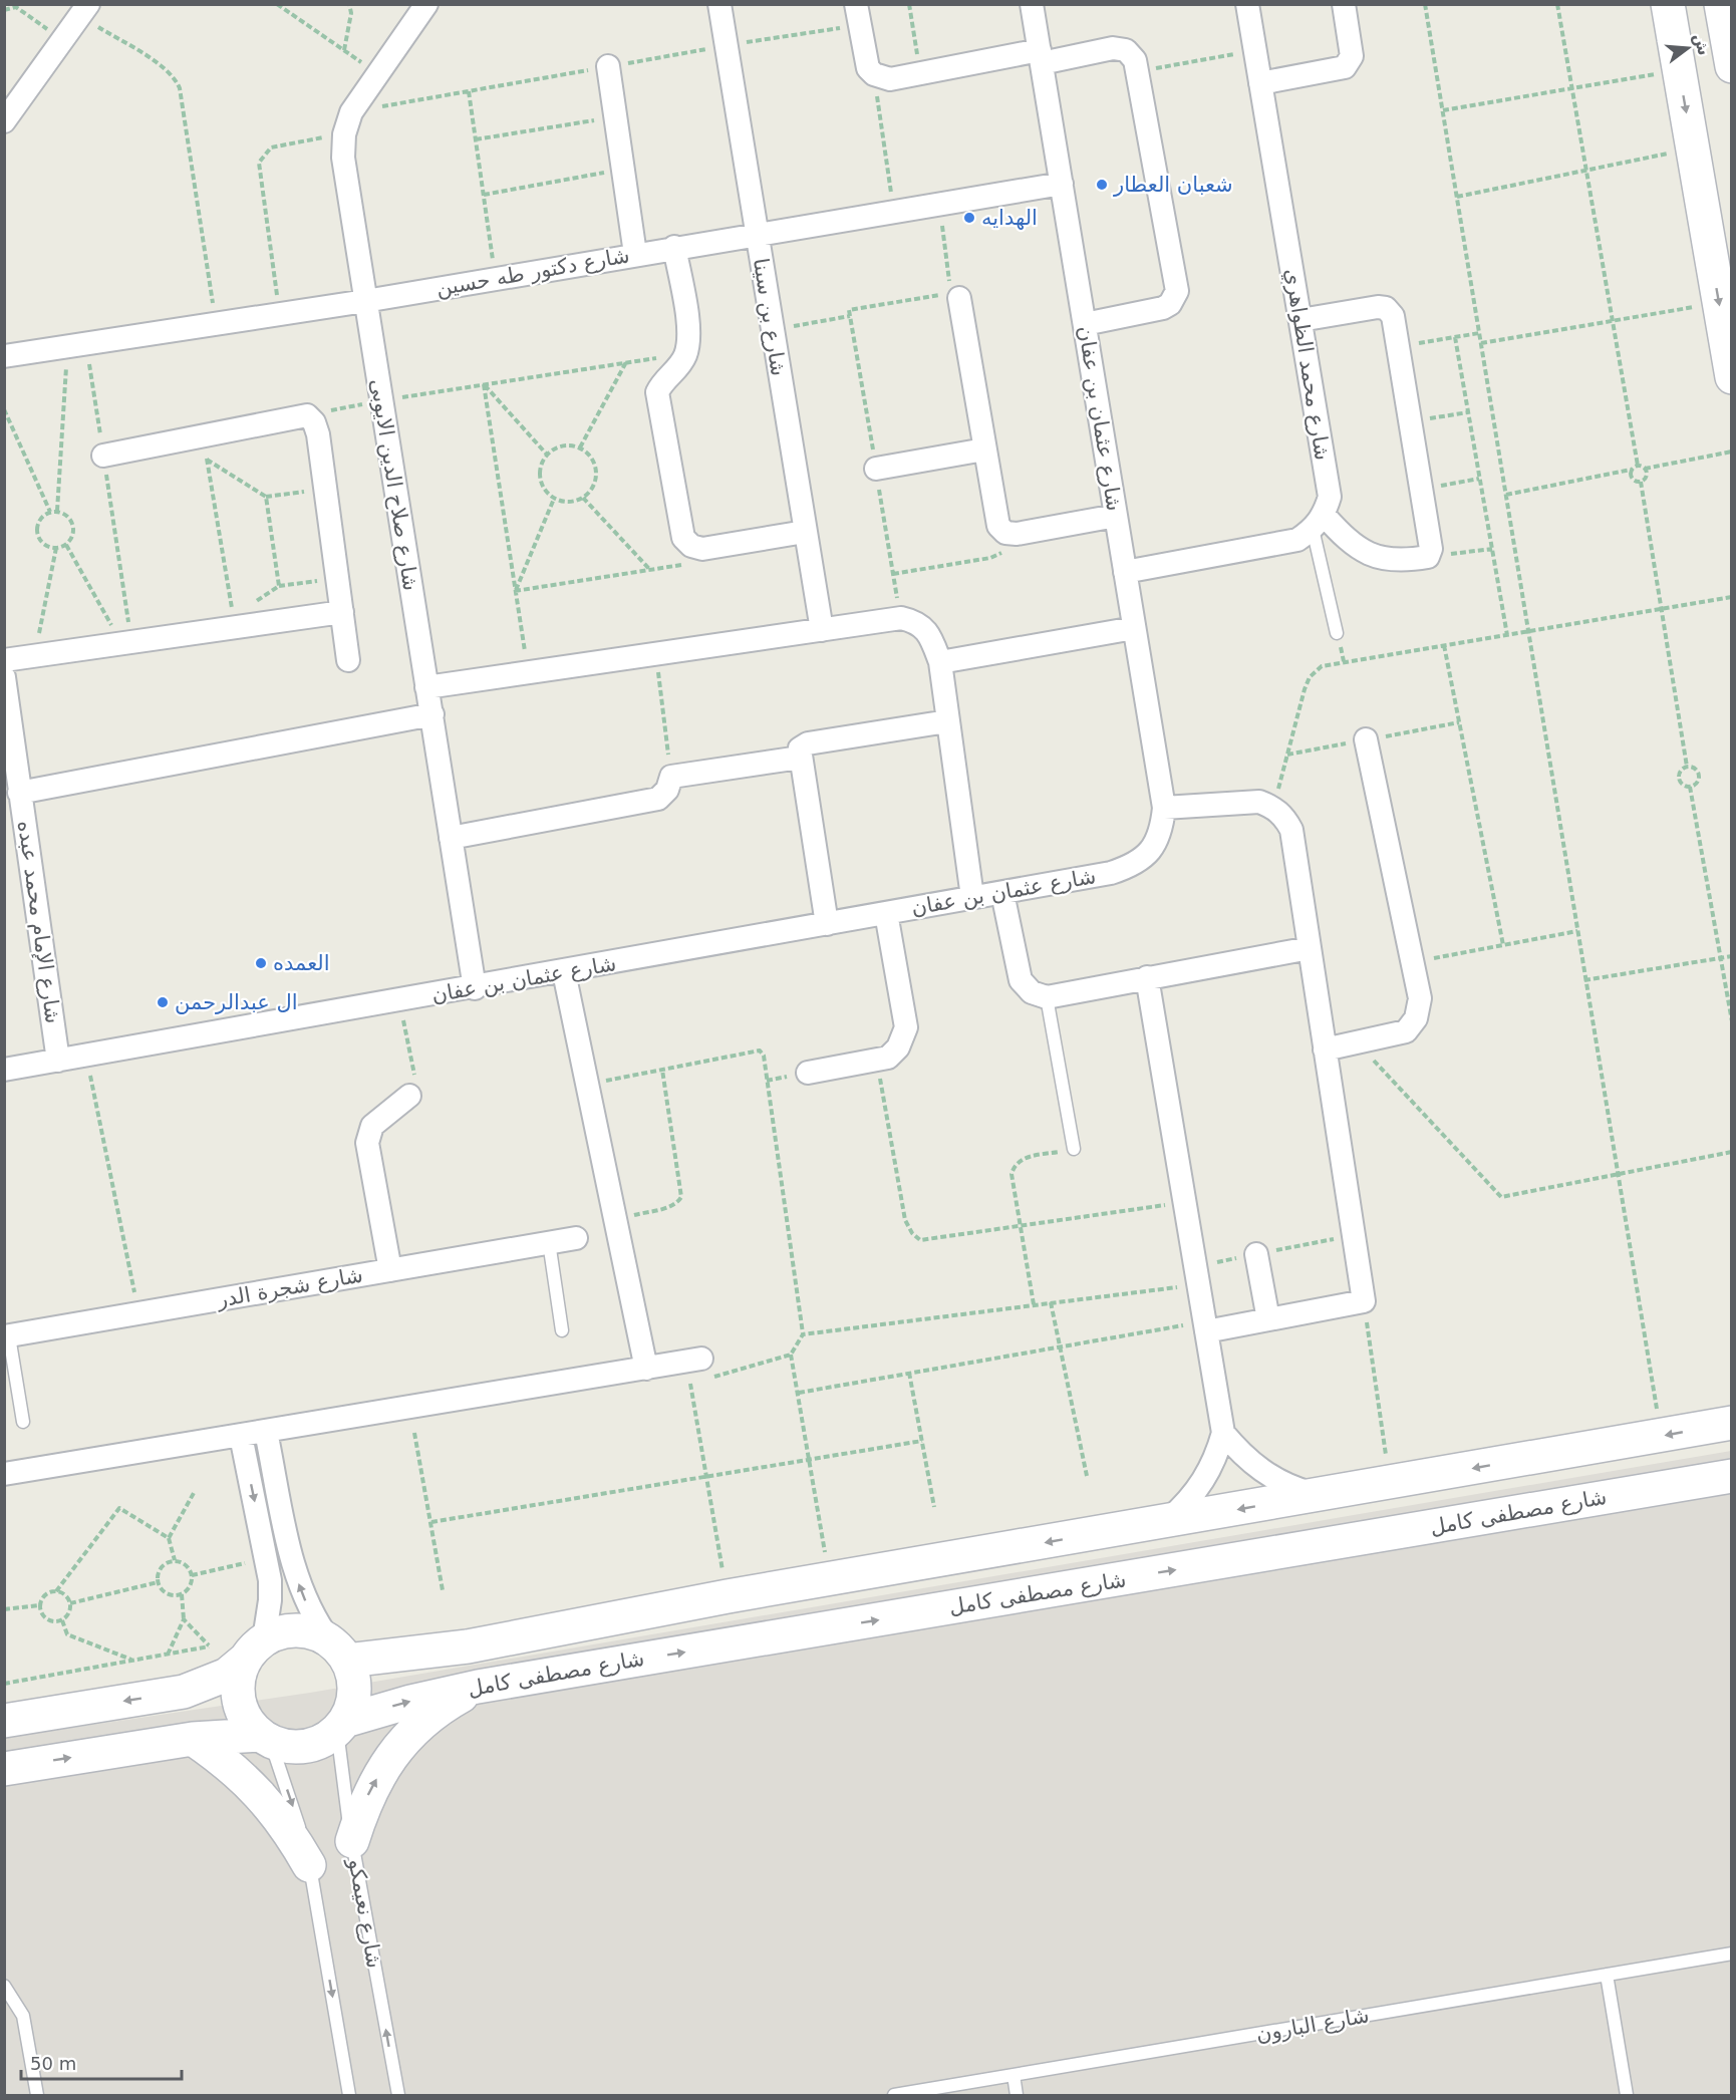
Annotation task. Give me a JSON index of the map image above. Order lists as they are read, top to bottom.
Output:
{
  "streets": {
    "street": [
      "شارع دكتور طه حسين",
      "شارع بن سينا",
      "شارع محمد الظواهري",
      "شارع عثمان بن عفان",
      "شارع صلاح الدين الايوبى",
      "شارع الإمام محمد عبده",
      "شارع شجرة الدر",
      "شارع مصطفى كامل"
    ],
    "lane": ["شارع نعيمكو", "شارع البارون"]
  },
  "crossings": [
    ["شارع دكتور طه حسين", "شارع بن سينا"],
    ["شارع دكتور طه حسين", "شارع عثمان بن عفان"],
    ["شارع دكتور طه حسين", "شارع صلاح الدين الايوبى"],
    ["شارع عثمان بن عفان", "شارع صلاح الدين الايوبى"],
    ["شارع عثمان بن عفان", "شارع الإمام محمد عبده"],
    ["شارع مصطفى كامل", "شارع نعيمكو"]
  ],
  "places": [
    "شعبان العطار",
    "الهدايه",
    "العمده",
    "ال عبدالرحمن"
  ],
  "scale_bar": "50 m",
  "north": "right"
}
